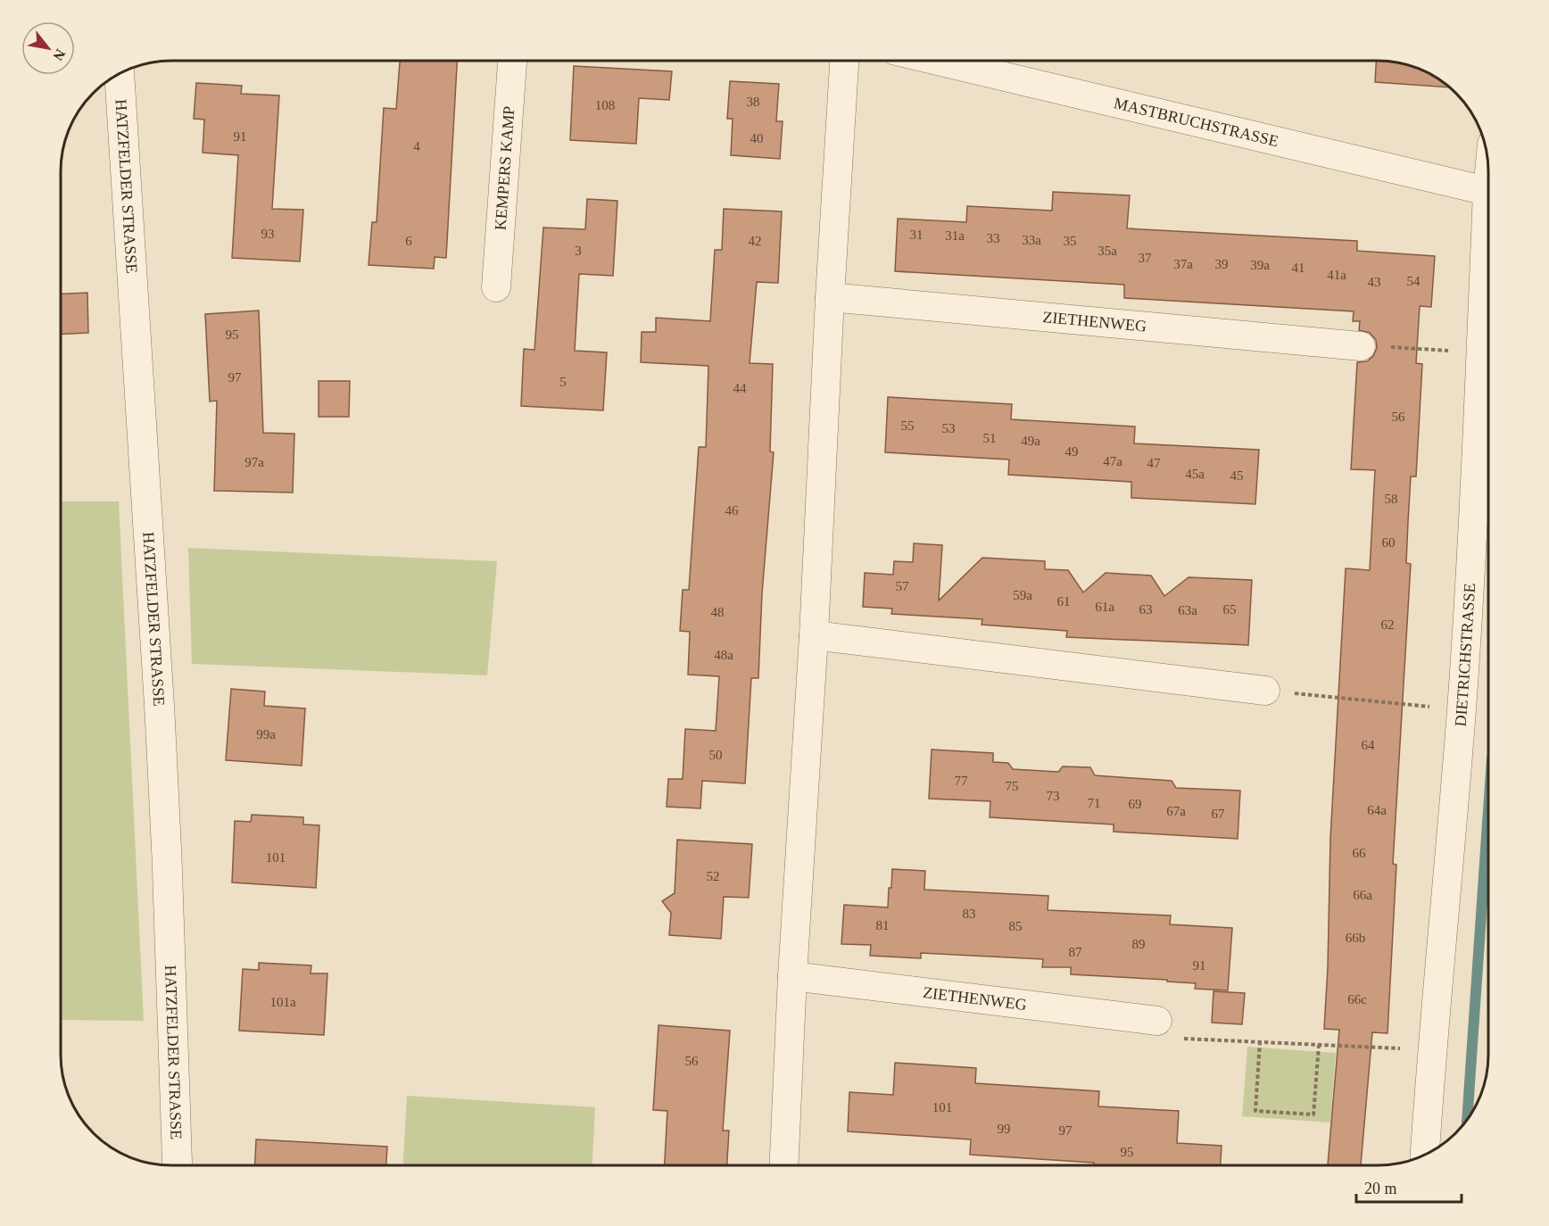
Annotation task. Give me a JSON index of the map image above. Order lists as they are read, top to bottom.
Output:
{
  "streets": {
    "street": [
      "MASTBRUCHSTRASSE",
      "KEMPERS KAMP",
      "HATZFELDER STRASSE",
      "ZIETHENWEG",
      "DIETRICHSTRASSE"
    ]
  },
  "house_numbers": [
    "38",
    "108",
    "91",
    "40",
    "4",
    "93",
    "31",
    "31a",
    "33",
    "33a",
    "6",
    "42",
    "35",
    "3",
    "35a",
    "37",
    "37a",
    "39",
    "39a",
    "41",
    "41a",
    "54",
    "43",
    "95",
    "97",
    "5",
    "44",
    "56",
    "55",
    "53",
    "51",
    "49a",
    "49",
    "47a",
    "97a",
    "47",
    "45a",
    "45",
    "58",
    "46",
    "60",
    "57",
    "59a",
    "61",
    "61a",
    "63",
    "65",
    "63a",
    "48",
    "62",
    "48a",
    "99a",
    "64",
    "50",
    "77",
    "75",
    "73",
    "71",
    "69",
    "64a",
    "67a",
    "67",
    "66",
    "101",
    "52",
    "66a",
    "83",
    "81",
    "85",
    "66b",
    "89",
    "87",
    "91",
    "66c",
    "101a",
    "56",
    "101",
    "99",
    "97",
    "95"
  ],
  "scale_bar": "20 m",
  "north": "bottom right"
}
